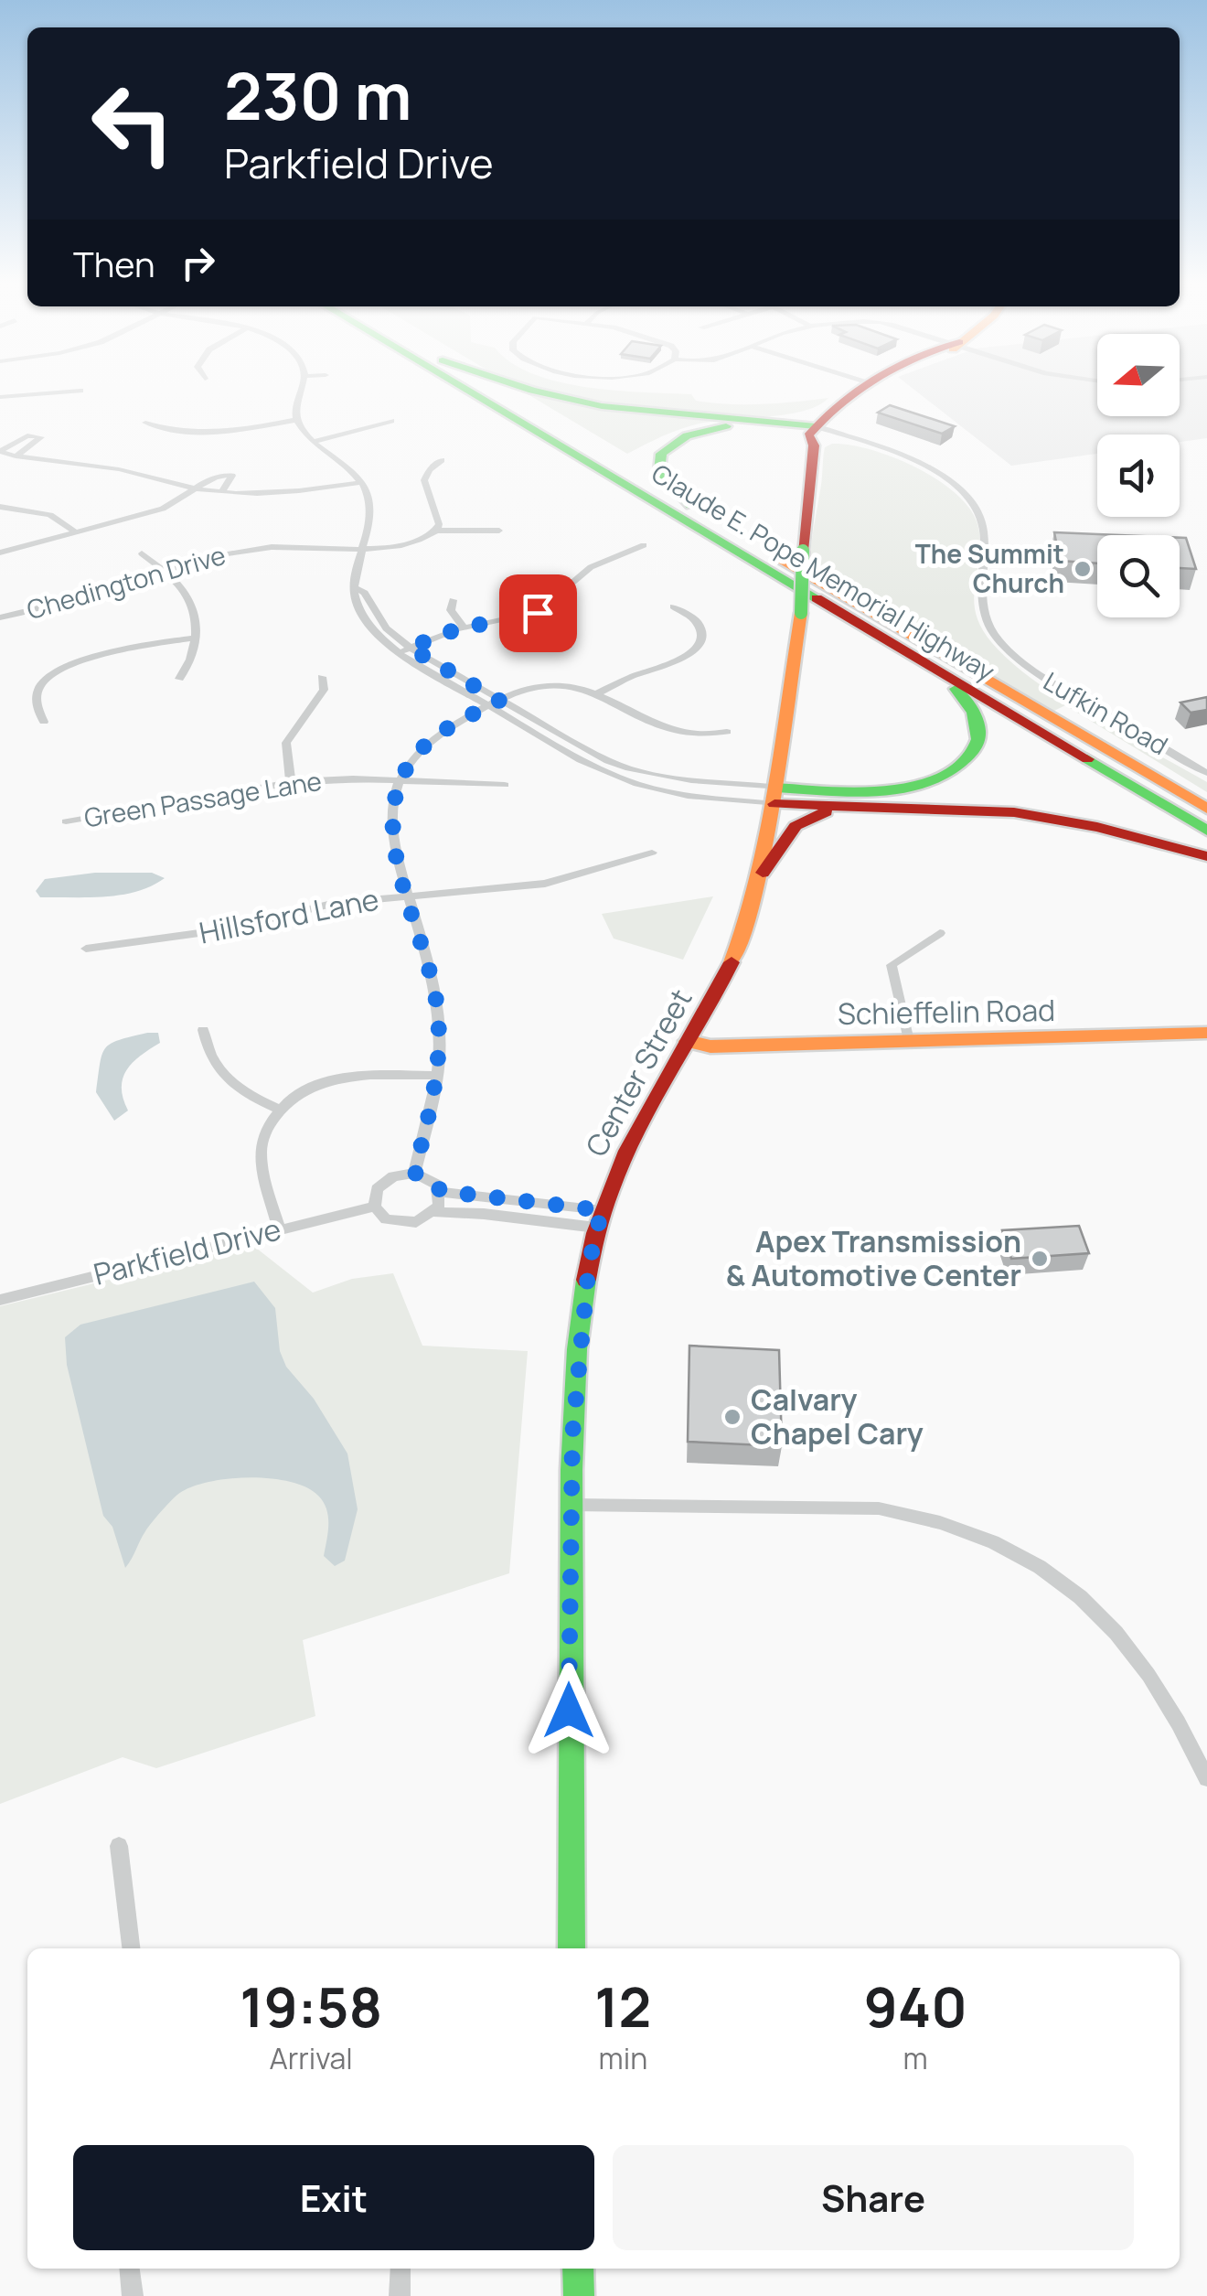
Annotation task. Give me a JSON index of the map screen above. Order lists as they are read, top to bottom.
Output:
{
  "streets": {
    "main road": ["Claude E. Pope Memorial Highway", "Schieffelin Road", "Center Street"],
    "street": [
      "Chedington Drive",
      "Lufkin Road",
      "Green Passage Lane",
      "Hillsford Lane",
      "Parkfield Drive"
    ]
  },
  "crossings": [
    ["Lufkin Road", "Center Street"],
    ["Schieffelin Road", "Center Street"]
  ],
  "places": ["The Summit Church", "Apex Transmission & Automotive Center", "Calvary Chapel Cary"],
  "north": "left",
  "page": {
    "turn": ["230 m", "Parkfield Drive"],
    "then": "Then",
    "eta": [
      "19:58",
      "Arrival",
      "12",
      "min",
      "940",
      "m"
    ],
    "buttons": ["Exit", "Share"]
  }
}
